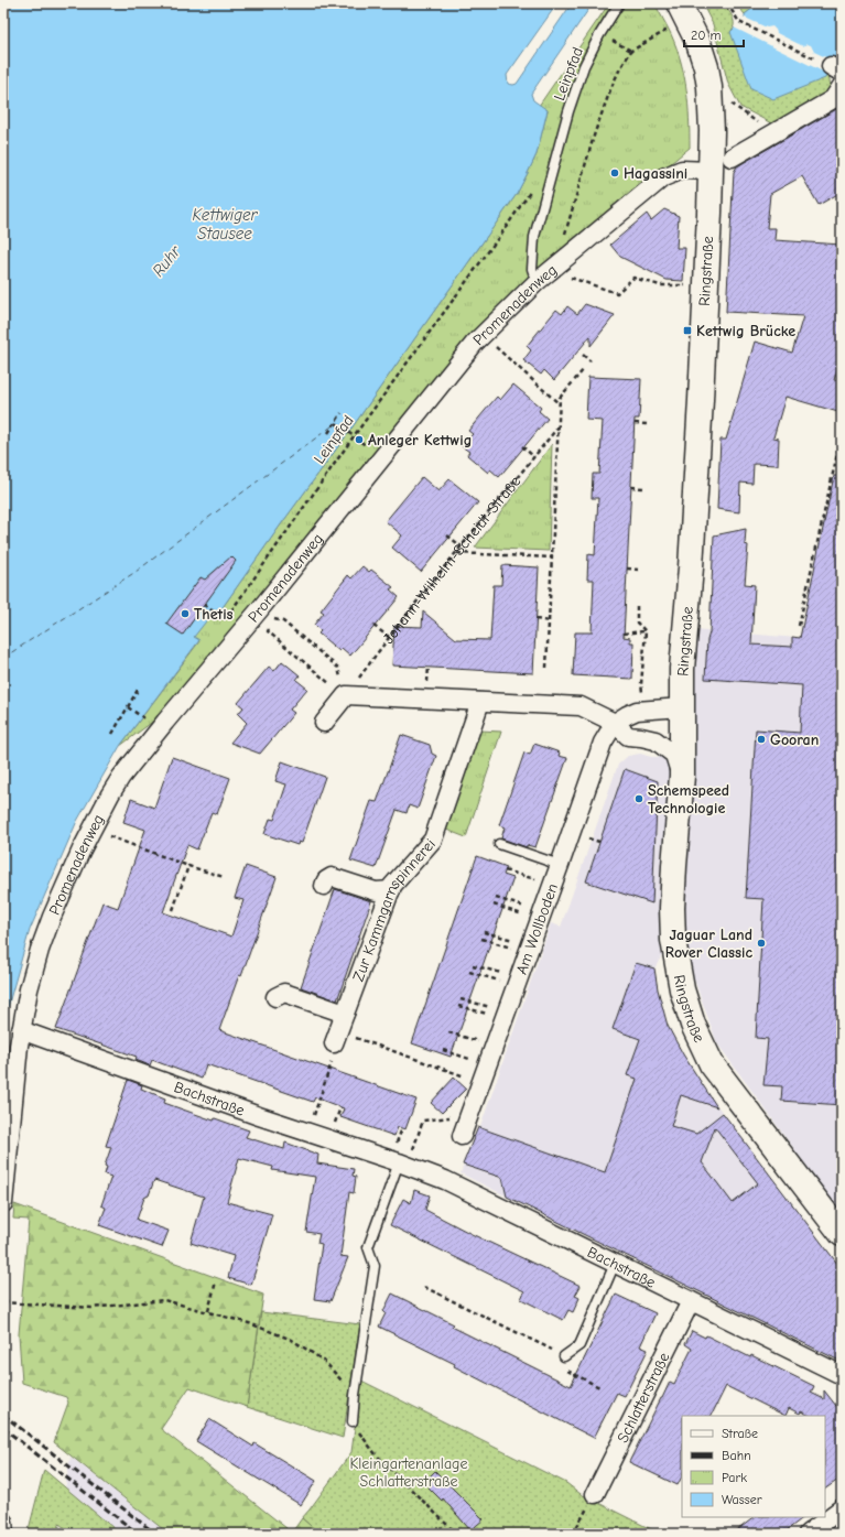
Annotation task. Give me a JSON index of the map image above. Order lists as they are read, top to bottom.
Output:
{
  "streets": {
    "main road": ["Ringstraße"],
    "street": [
      "Promenadenweg",
      "Zur Kammgarnspinnerei",
      "Am Wollboden",
      "Bachstraße",
      "Schlatterstraße"
    ],
    "lane": ["Leinpfad"],
    "path": ["Johann-Wilhelm-Scheidt-Straße"]
  },
  "crossings": [
    ["Leinpfad", "Promenadenweg"],
    ["Ringstraße", "Promenadenweg"],
    ["Promenadenweg", "Bachstraße"],
    ["Bachstraße", "Schlatterstraße"]
  ],
  "water": ["Kettwiger Stausee", "Ruhr"],
  "parks": ["Kleingartenanlage Schlatterstraße"],
  "places": {
    "other": [
      "Hagassini",
      "Anleger Kettwig",
      "Thetis",
      "Gooran",
      "Schemspeed Technologie",
      "Jaguar Land Rover Classic"
    ],
    "transit": ["Kettwig Brücke"]
  },
  "legend": [
    "Straße",
    "Bahn",
    "Park",
    "Wasser"
  ],
  "scale_bar": "20 m"
}
